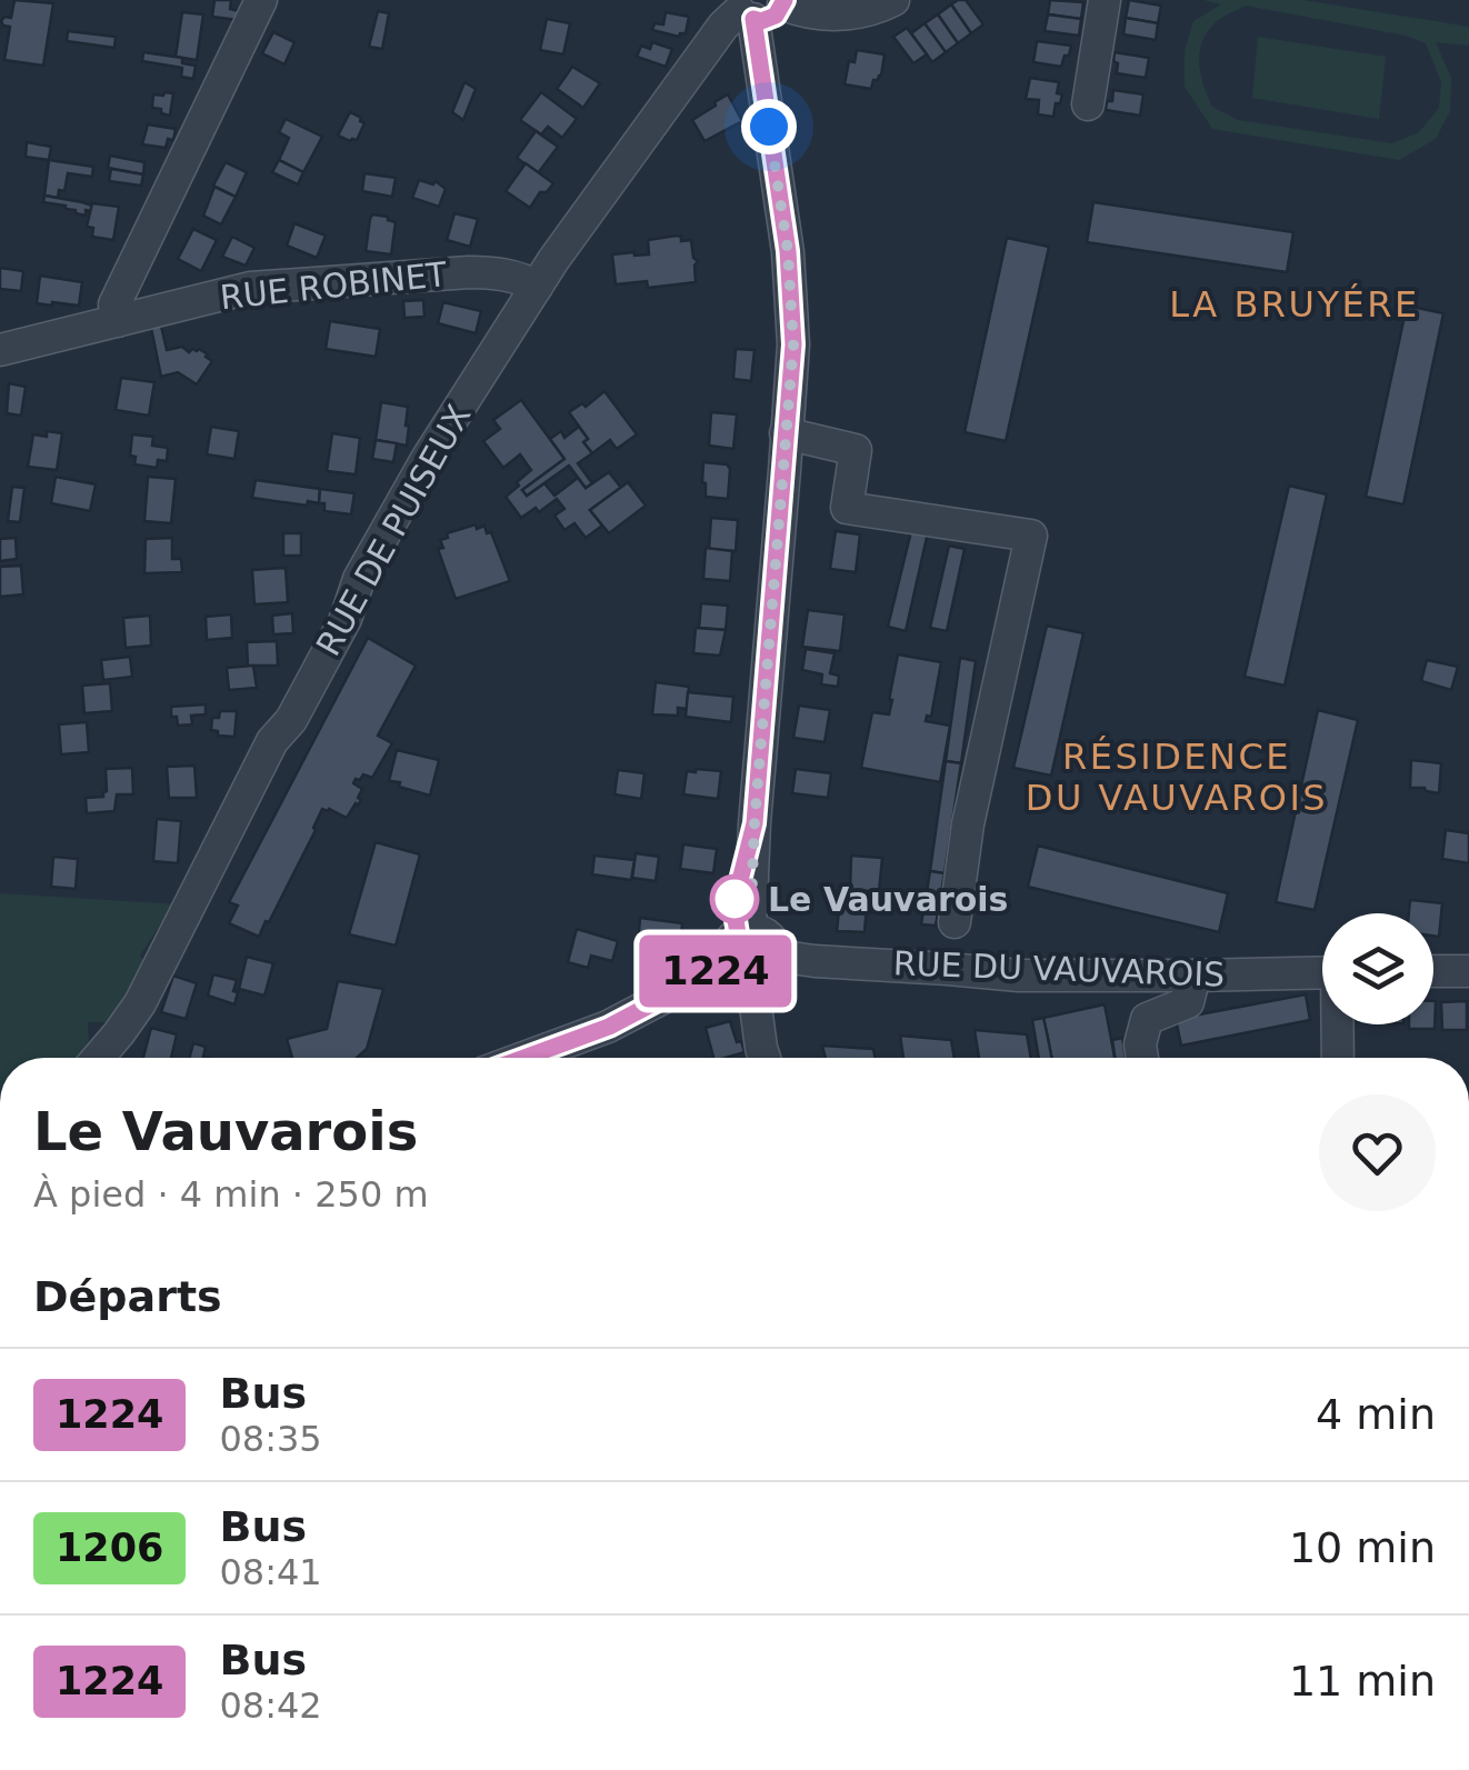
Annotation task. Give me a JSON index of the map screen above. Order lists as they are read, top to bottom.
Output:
{
  "streets": {
    "street": ["RUE ROBINET", "RUE DE PUISEUX", "RUE DU VAUVAROIS"]
  },
  "crossings": [
    ["RUE ROBINET", "RUE DE PUISEUX"]
  ],
  "districts": ["LA BRUYÉRE", "RÉSIDENCE DU VAUVAROIS"],
  "places": ["Le Vauvarois"],
  "lines": ["bus line 1224"],
  "page": {
    "on_map": "1224",
    "heading": [
      ["Le Vauvarois", "À pied · 4 min · 250 m"],
      "Départs"
    ],
    "list": [
      {
        "mark": "1224",
        "name": "Bus",
        "note": "08:35",
        "value": "4 min"
      },
      {
        "mark": "1206",
        "name": "Bus",
        "note": "08:41",
        "value": "10 min"
      },
      {
        "mark": "1224",
        "name": "Bus",
        "note": "08:42",
        "value": "11 min"
      }
    ]
  }
}
